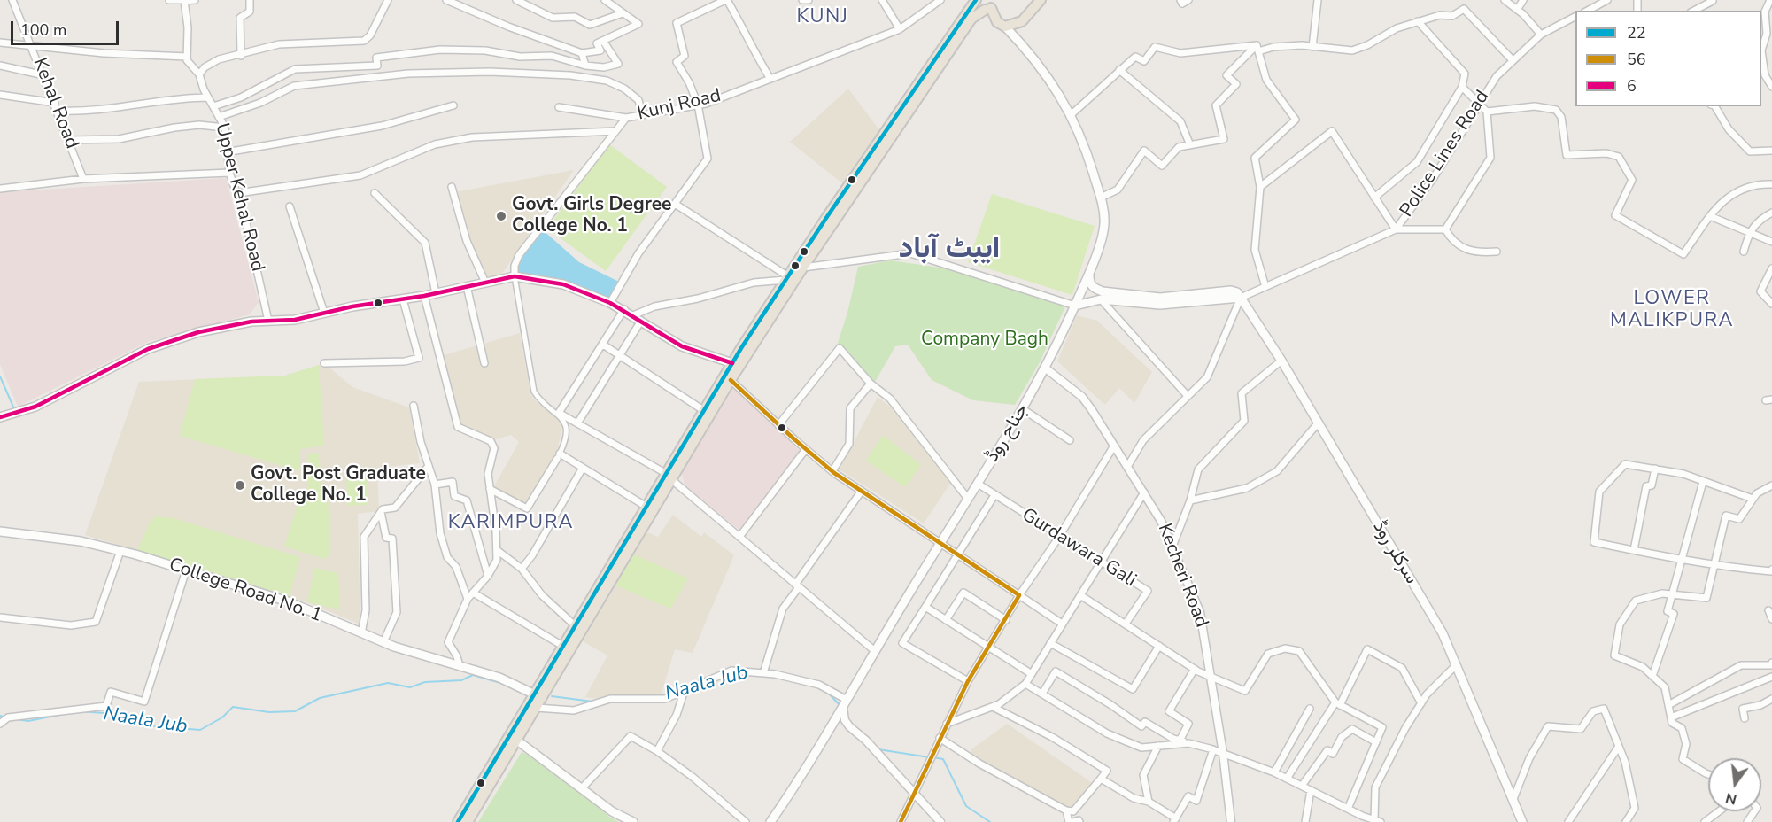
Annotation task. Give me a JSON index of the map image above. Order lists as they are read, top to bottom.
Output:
{
  "streets": {
    "main road": ["جناح روڈ", "سرکلر روڈ", "College Road No. 1"],
    "street": [
      "Kehal Road",
      "Kunj Road",
      "Police Lines Road",
      "Upper Kehal Road",
      "Gurdawara Gali",
      "Kecheri Road"
    ]
  },
  "crossings": [
    ["Police Lines Road", "سرکلر روڈ"],
    ["جناح روڈ", "Gurdawara Gali"],
    ["جناح روڈ", "Kecheri Road"]
  ],
  "districts": [
    "KUNJ",
    "ایبٹ آباد",
    "LOWER MALIKPURA",
    "KARIMPURA"
  ],
  "water": ["Naala Jub"],
  "parks": ["Company Bagh"],
  "places": ["Govt. Girls Degree College No. 1", "Govt. Post Graduate College No. 1"],
  "lines": ["transit line 22", "transit line 6", "transit line 56"],
  "legend": ["22", "56", "6"],
  "scale_bar": "100 m",
  "north": "bottom"
}
